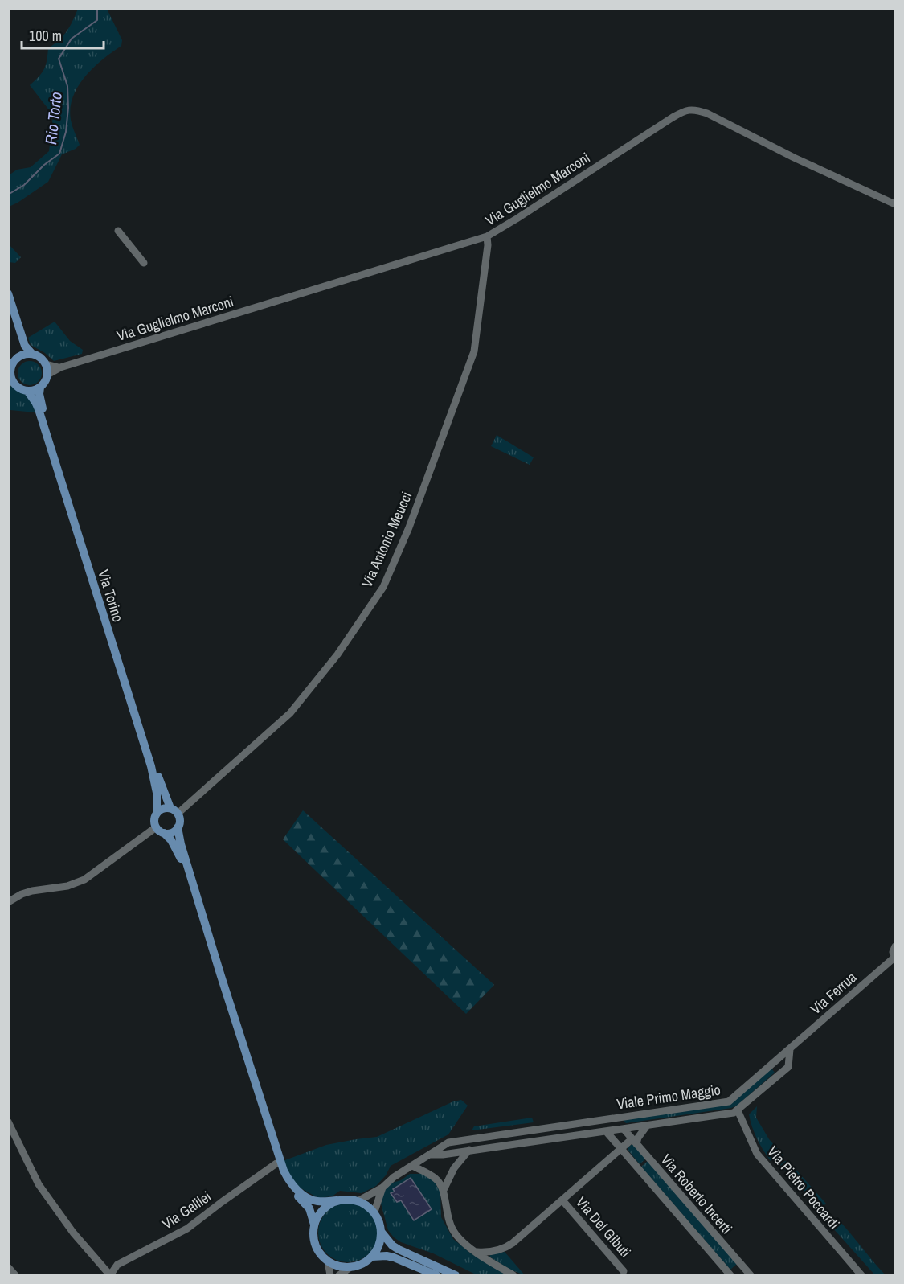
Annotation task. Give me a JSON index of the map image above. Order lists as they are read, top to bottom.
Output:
{
  "streets": {
    "main road": ["Via Torino"],
    "street": [
      "Via Guglielmo Marconi",
      "Via Antonio Meucci",
      "Via Ferrua",
      "Viale Primo Maggio",
      "Via Pietro Poccardi",
      "Via Roberto Incerti",
      "Via Galilei",
      "Via Del Gibuti"
    ]
  },
  "crossings": [
    ["Via Guglielmo Marconi", "Via Antonio Meucci"],
    ["Via Guglielmo Marconi", "Via Torino"],
    ["Via Antonio Meucci", "Via Torino"],
    ["Via Ferrua", "Viale Primo Maggio"],
    ["Viale Primo Maggio", "Via Pietro Poccardi"],
    ["Viale Primo Maggio", "Via Roberto Incerti"],
    ["Viale Primo Maggio", "Via Del Gibuti"],
    ["Via Roberto Incerti", "Via Del Gibuti"]
  ],
  "water": ["Rio Torto"],
  "scale_bar": "100 m"
}
